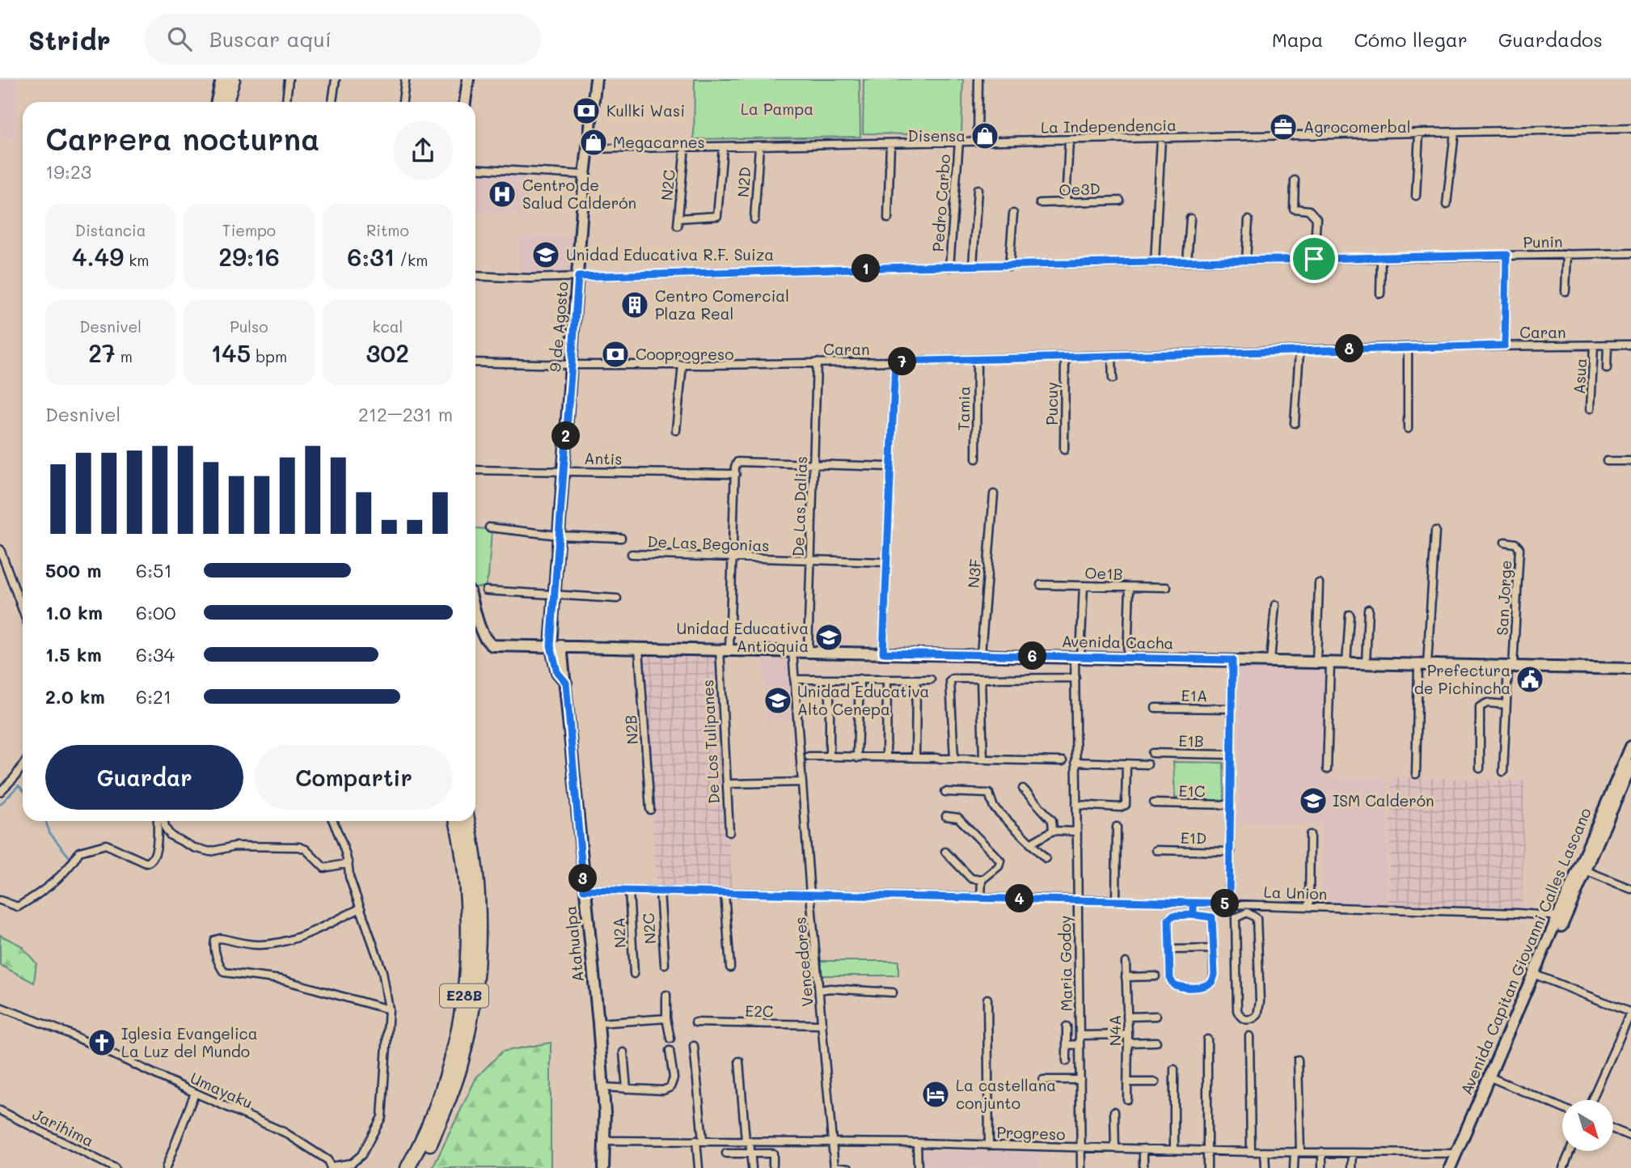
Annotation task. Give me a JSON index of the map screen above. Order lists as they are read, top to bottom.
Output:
{
  "streets": {
    "highway": ["E28B"],
    "street": [
      "La Independencia",
      "N2D",
      "N2C",
      "Oe3D",
      "Pedro Carbo",
      "Punin",
      "9 de Agosto",
      "Caran",
      "Asua",
      "Pucuy",
      "Tamia",
      "Antis",
      "De Las Dalias",
      "De Las Begonias",
      "N3F",
      "Oe1B",
      "San Jorge",
      "Avenida Cacha",
      "E1A",
      "N2B",
      "E1B",
      "De Los Tulipanes",
      "E1C",
      "E1D",
      "La Union",
      "N2A",
      "Atahualpa",
      "Avenida Capitan Giovanni Calles Lascano",
      "Vencedores",
      "Maria Godoy",
      "E2C",
      "N4A",
      "Umayaku",
      "Jarihima",
      "Progreso"
    ]
  },
  "crossings": [
    ["La Independencia", "N2D"],
    ["La Independencia", "N2C"],
    ["La Independencia", "Pedro Carbo"],
    ["La Independencia", "9 de Agosto"],
    ["N2C", "La Union"],
    ["Pedro Carbo", "Punin"],
    ["Punin", "9 de Agosto"],
    ["9 de Agosto", "Caran"],
    ["9 de Agosto", "Antis"],
    ["9 de Agosto", "Avenida Cacha"],
    ["9 de Agosto", "Atahualpa"],
    ["Caran", "Asua"],
    ["Caran", "Pucuy"],
    ["Caran", "Tamia"],
    ["Caran", "De Las Dalias"],
    ["Antis", "De Los Tulipanes"],
    ["De Las Dalias", "De Las Begonias"],
    ["De Las Dalias", "Avenida Cacha"],
    ["De Las Dalias", "De Los Tulipanes"],
    ["De Las Begonias", "De Los Tulipanes"],
    ["N3F", "Avenida Cacha"],
    ["Oe1B", "Maria Godoy"],
    ["San Jorge", "Avenida Cacha"],
    ["Avenida Cacha", "N2B"],
    ["Avenida Cacha", "De Los Tulipanes"],
    ["Avenida Cacha", "Atahualpa"],
    ["Avenida Cacha", "Vencedores"],
    ["Avenida Cacha", "Maria Godoy"],
    ["La Union", "N2A"],
    ["La Union", "Atahualpa"],
    ["La Union", "Avenida Capitan Giovanni Calles Lascano"],
    ["La Union", "Vencedores"],
    ["La Union", "Maria Godoy"],
    ["Atahualpa", "Progreso"],
    ["Avenida Capitan Giovanni Calles Lascano", "Progreso"],
    ["Vencedores", "E2C"],
    ["Vencedores", "Progreso"],
    ["Maria Godoy", "Progreso"]
  ],
  "parks": ["La Pampa"],
  "places": {
    "bank": ["Kullki Wasi", "Cooprogreso"],
    "office": ["Agrocomerbal"],
    "shop": ["Disensa", "Megacarnes"],
    "hospital": ["Centro de Salud Calderón"],
    "school or university": [
      "Unidad Educativa R.F. Suiza",
      "Unidad Educativa Antioquia",
      "Unidad Educativa Alto Cenepa",
      "ISM Calderón"
    ],
    "building": ["Centro Comercial Plaza Real"],
    "public building": ["Prefectura de Pichincha"],
    "church": ["Iglesia Evangelica La Luz del Mundo"],
    "hotel": ["La castellana conjunto"]
  },
  "north": "bottom right",
  "page": {
    "header": "Stridr",
    "search": "Buscar aquí",
    "nav": ["Mapa", "Cómo llegar", "Guardados"],
    "heading": ["Carrera nocturna", "19:23"],
    "stats": [
      ["Distancia", "4.49 km"],
      ["Tiempo", "29:16"],
      ["Ritmo", "6:31 /km"],
      ["Desnivel", "27 m"],
      ["Pulso", "145 bpm"],
      ["kcal", "302"]
    ],
    "pins": [
      "1",
      "8",
      "7",
      "2",
      "6",
      "3",
      "4",
      "5"
    ],
    "chart": ["Desnivel", "212–231 m"],
    "list": [
      {
        "name": "500 m",
        "note": "6:51"
      },
      {
        "name": "1.0 km",
        "note": "6:00"
      },
      {
        "name": "1.5 km",
        "note": "6:34"
      },
      {
        "name": "2.0 km",
        "note": "6:21"
      }
    ],
    "buttons": ["Guardar", "Compartir"]
  }
}
